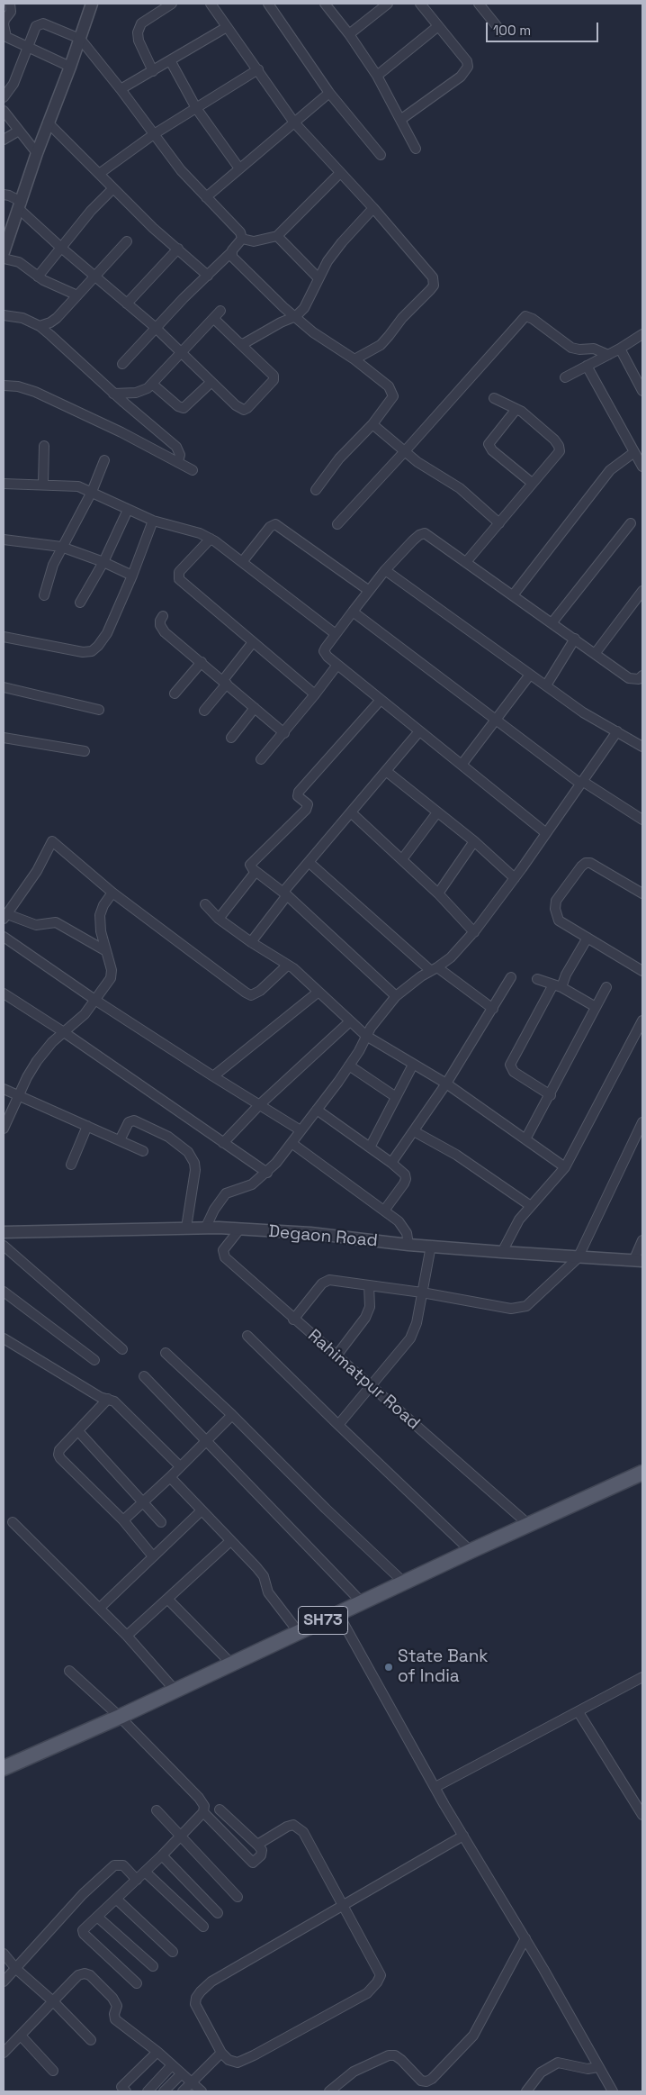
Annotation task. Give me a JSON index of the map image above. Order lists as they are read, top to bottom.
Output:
{
  "streets": {
    "main road": ["SH73"],
    "street": ["Degaon Road", "Rahimatpur Road"]
  },
  "crossings": [
    ["Degaon Road", "Rahimatpur Road"],
    ["Rahimatpur Road", "SH73"]
  ],
  "places": ["State Bank of India"],
  "scale_bar": "100 m"
}
